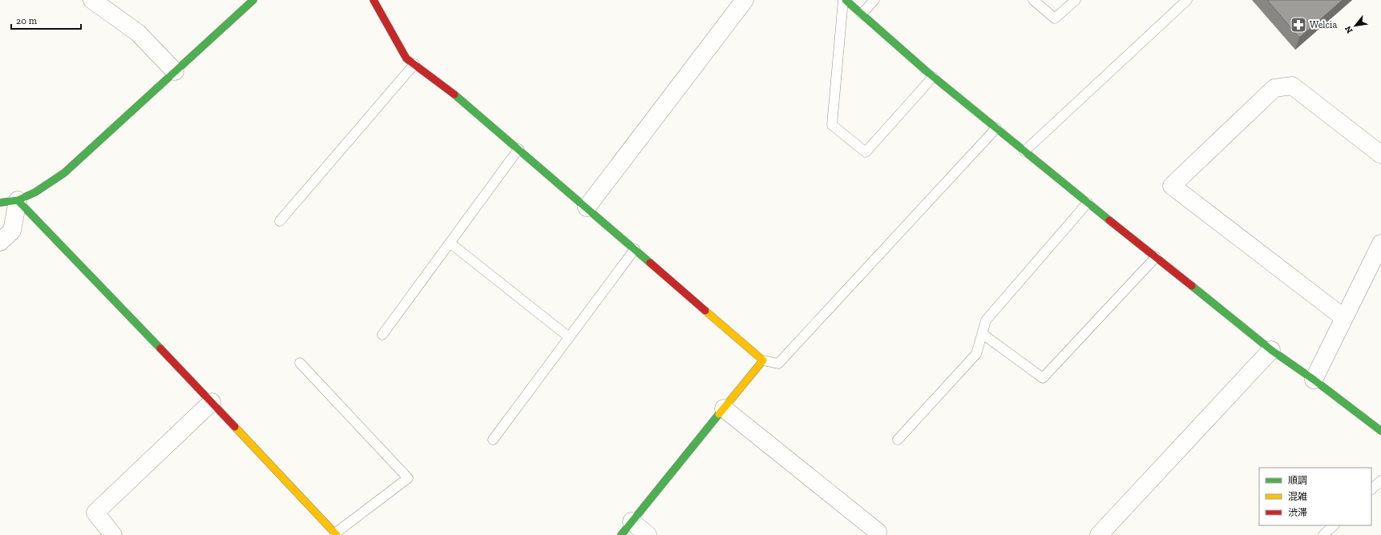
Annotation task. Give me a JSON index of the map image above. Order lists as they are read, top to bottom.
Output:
{
  "places": {
    "pharmacy": ["Welcia"]
  },
  "legend": ["順調", "混雑", "渋滞"],
  "scale_bar": "20 m",
  "north": "bottom left"
}
